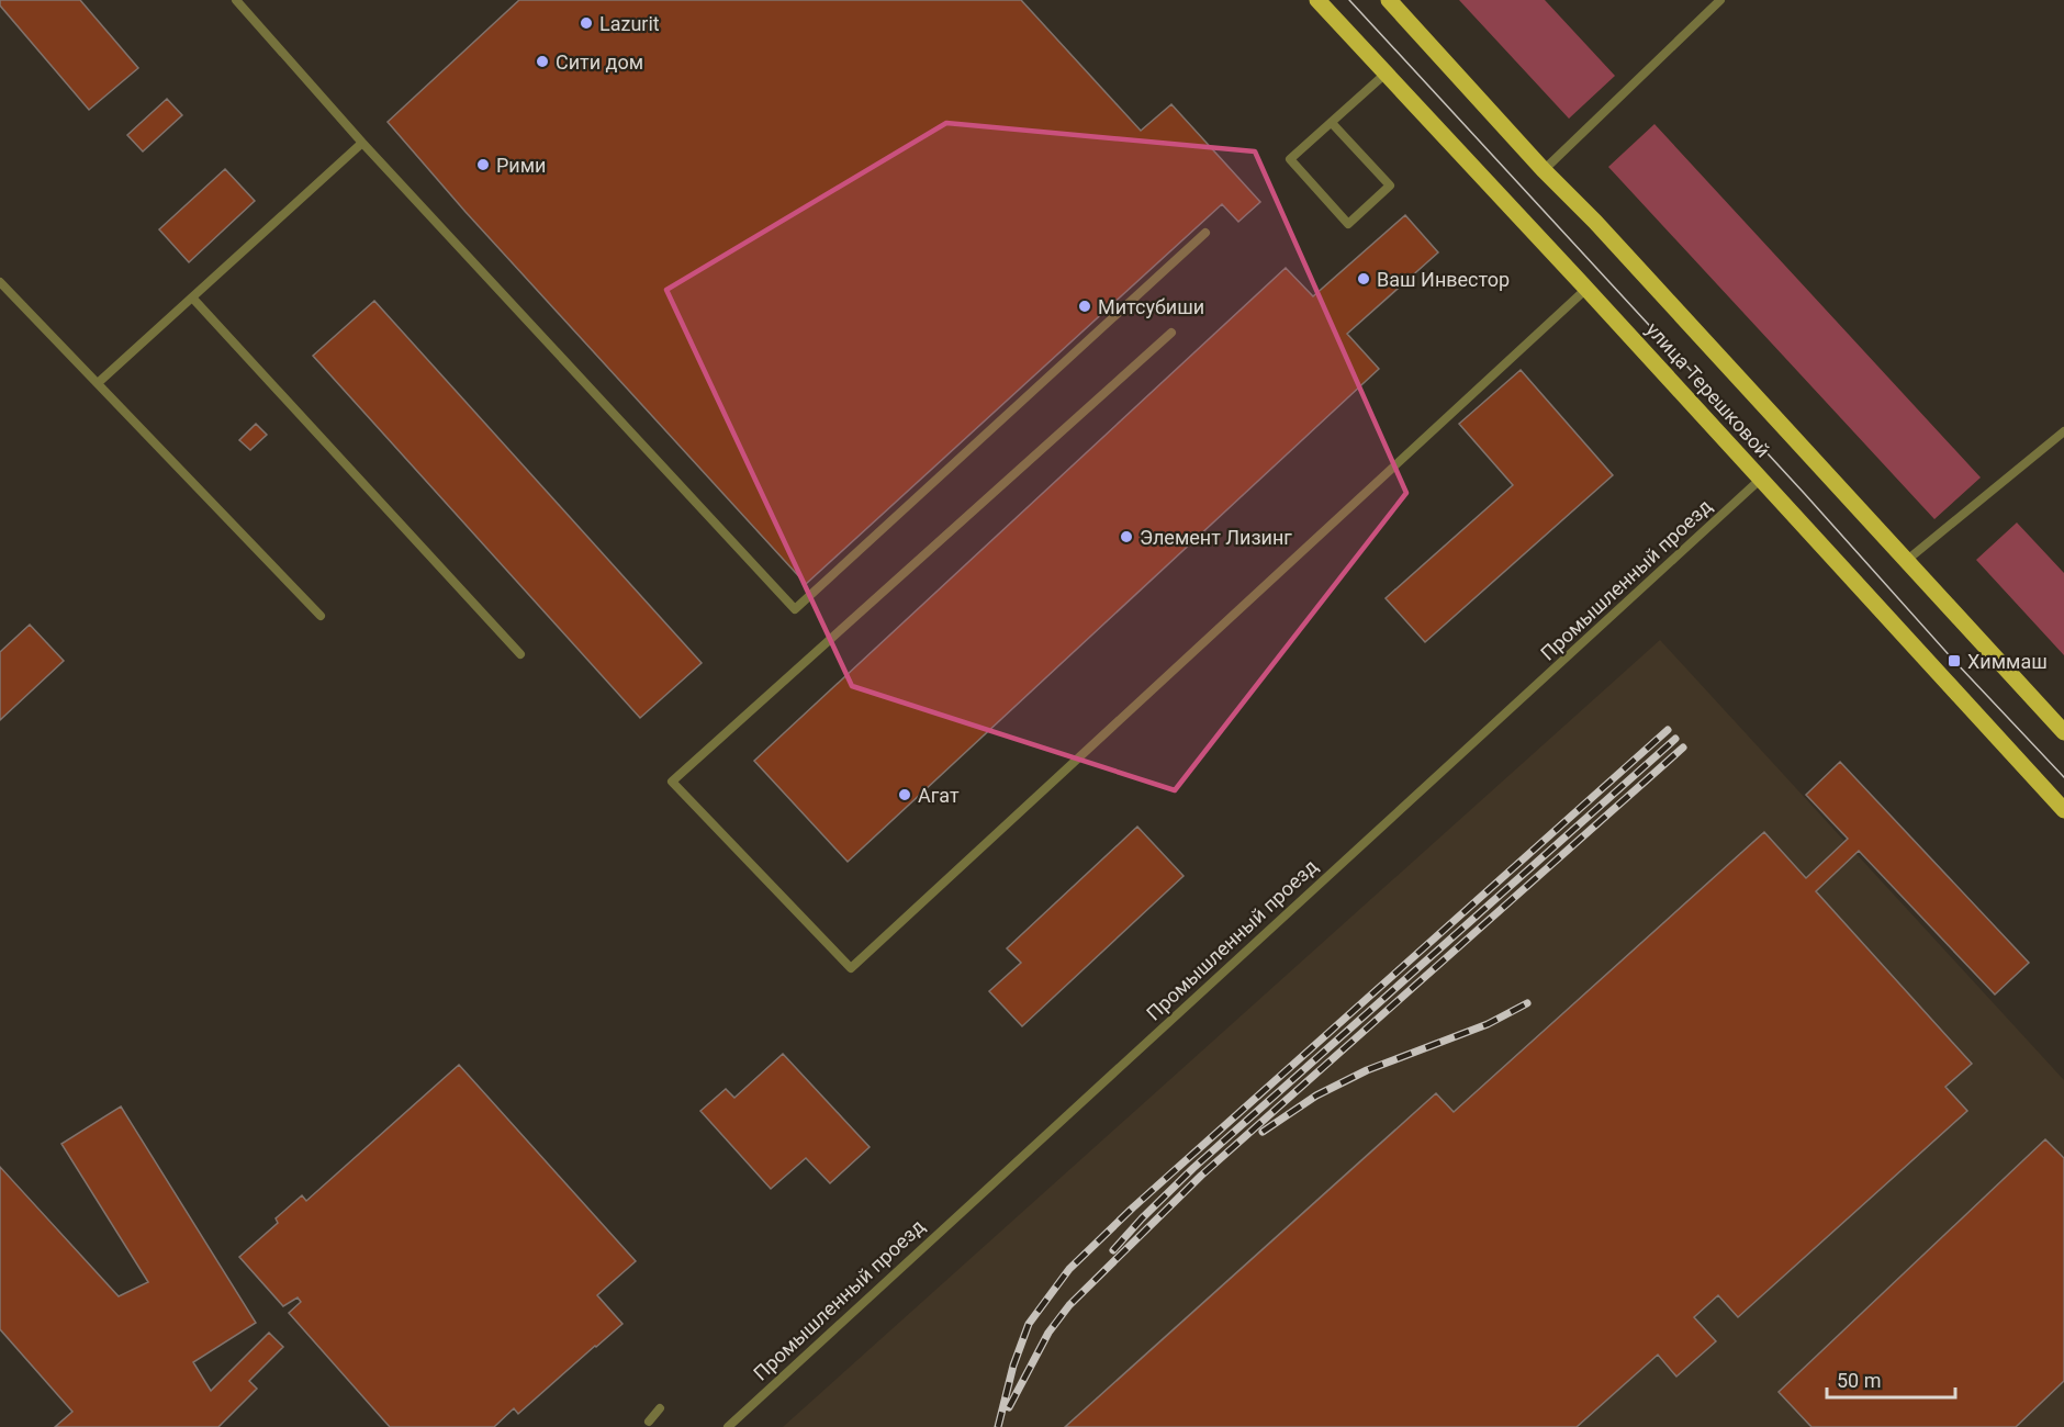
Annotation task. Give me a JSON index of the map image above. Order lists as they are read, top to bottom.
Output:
{
  "streets": {
    "main road": ["улица Терешковой"],
    "lane": ["Промышленный проезд"]
  },
  "crossings": [
    ["улица Терешковой", "Промышленный проезд"]
  ],
  "places": {
    "other": [
      "Lazurit",
      "Сити дом",
      "Рими",
      "Ваш Инвестор",
      "Митсубиши",
      "Элемент Лизинг",
      "Агат"
    ],
    "transit": ["Химмаш"]
  },
  "scale_bar": "50 m"
}
